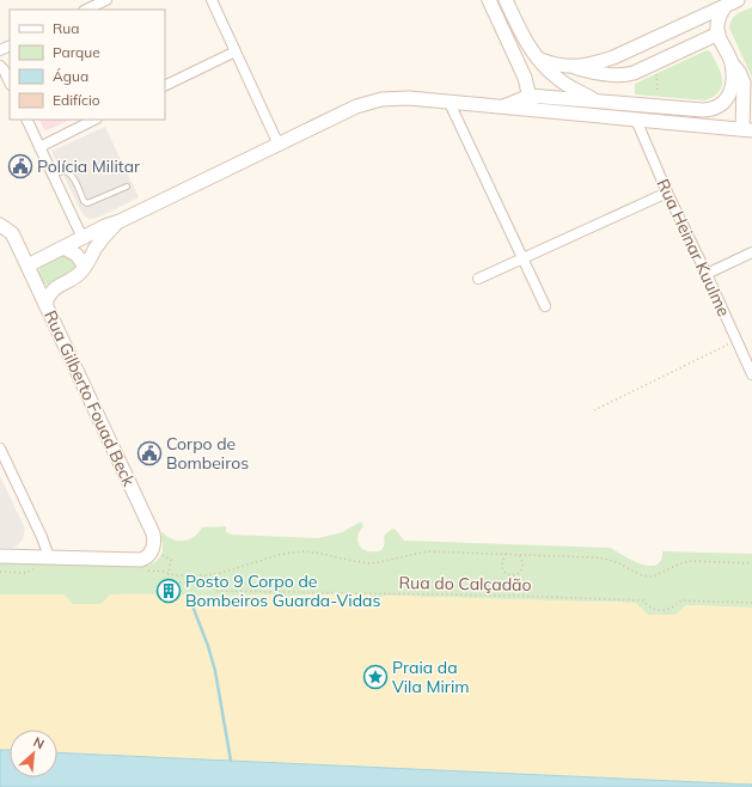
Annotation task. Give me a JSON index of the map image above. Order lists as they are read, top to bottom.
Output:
{
  "streets": {
    "street": ["Rua Heinar Kuulme", "Rua Gilberto Fouad Beck"],
    "path": ["Rua do Calçadão"]
  },
  "places": {
    "public building": ["Polícia Militar", "Corpo de Bombeiros"],
    "building": ["Posto 9 Corpo de Bombeiros Guarda-Vidas"],
    "place": ["Praia da Vila Mirim"]
  },
  "legend": [
    "Rua",
    "Parque",
    "Água",
    "Edifício"
  ],
  "north": "top right"
}
